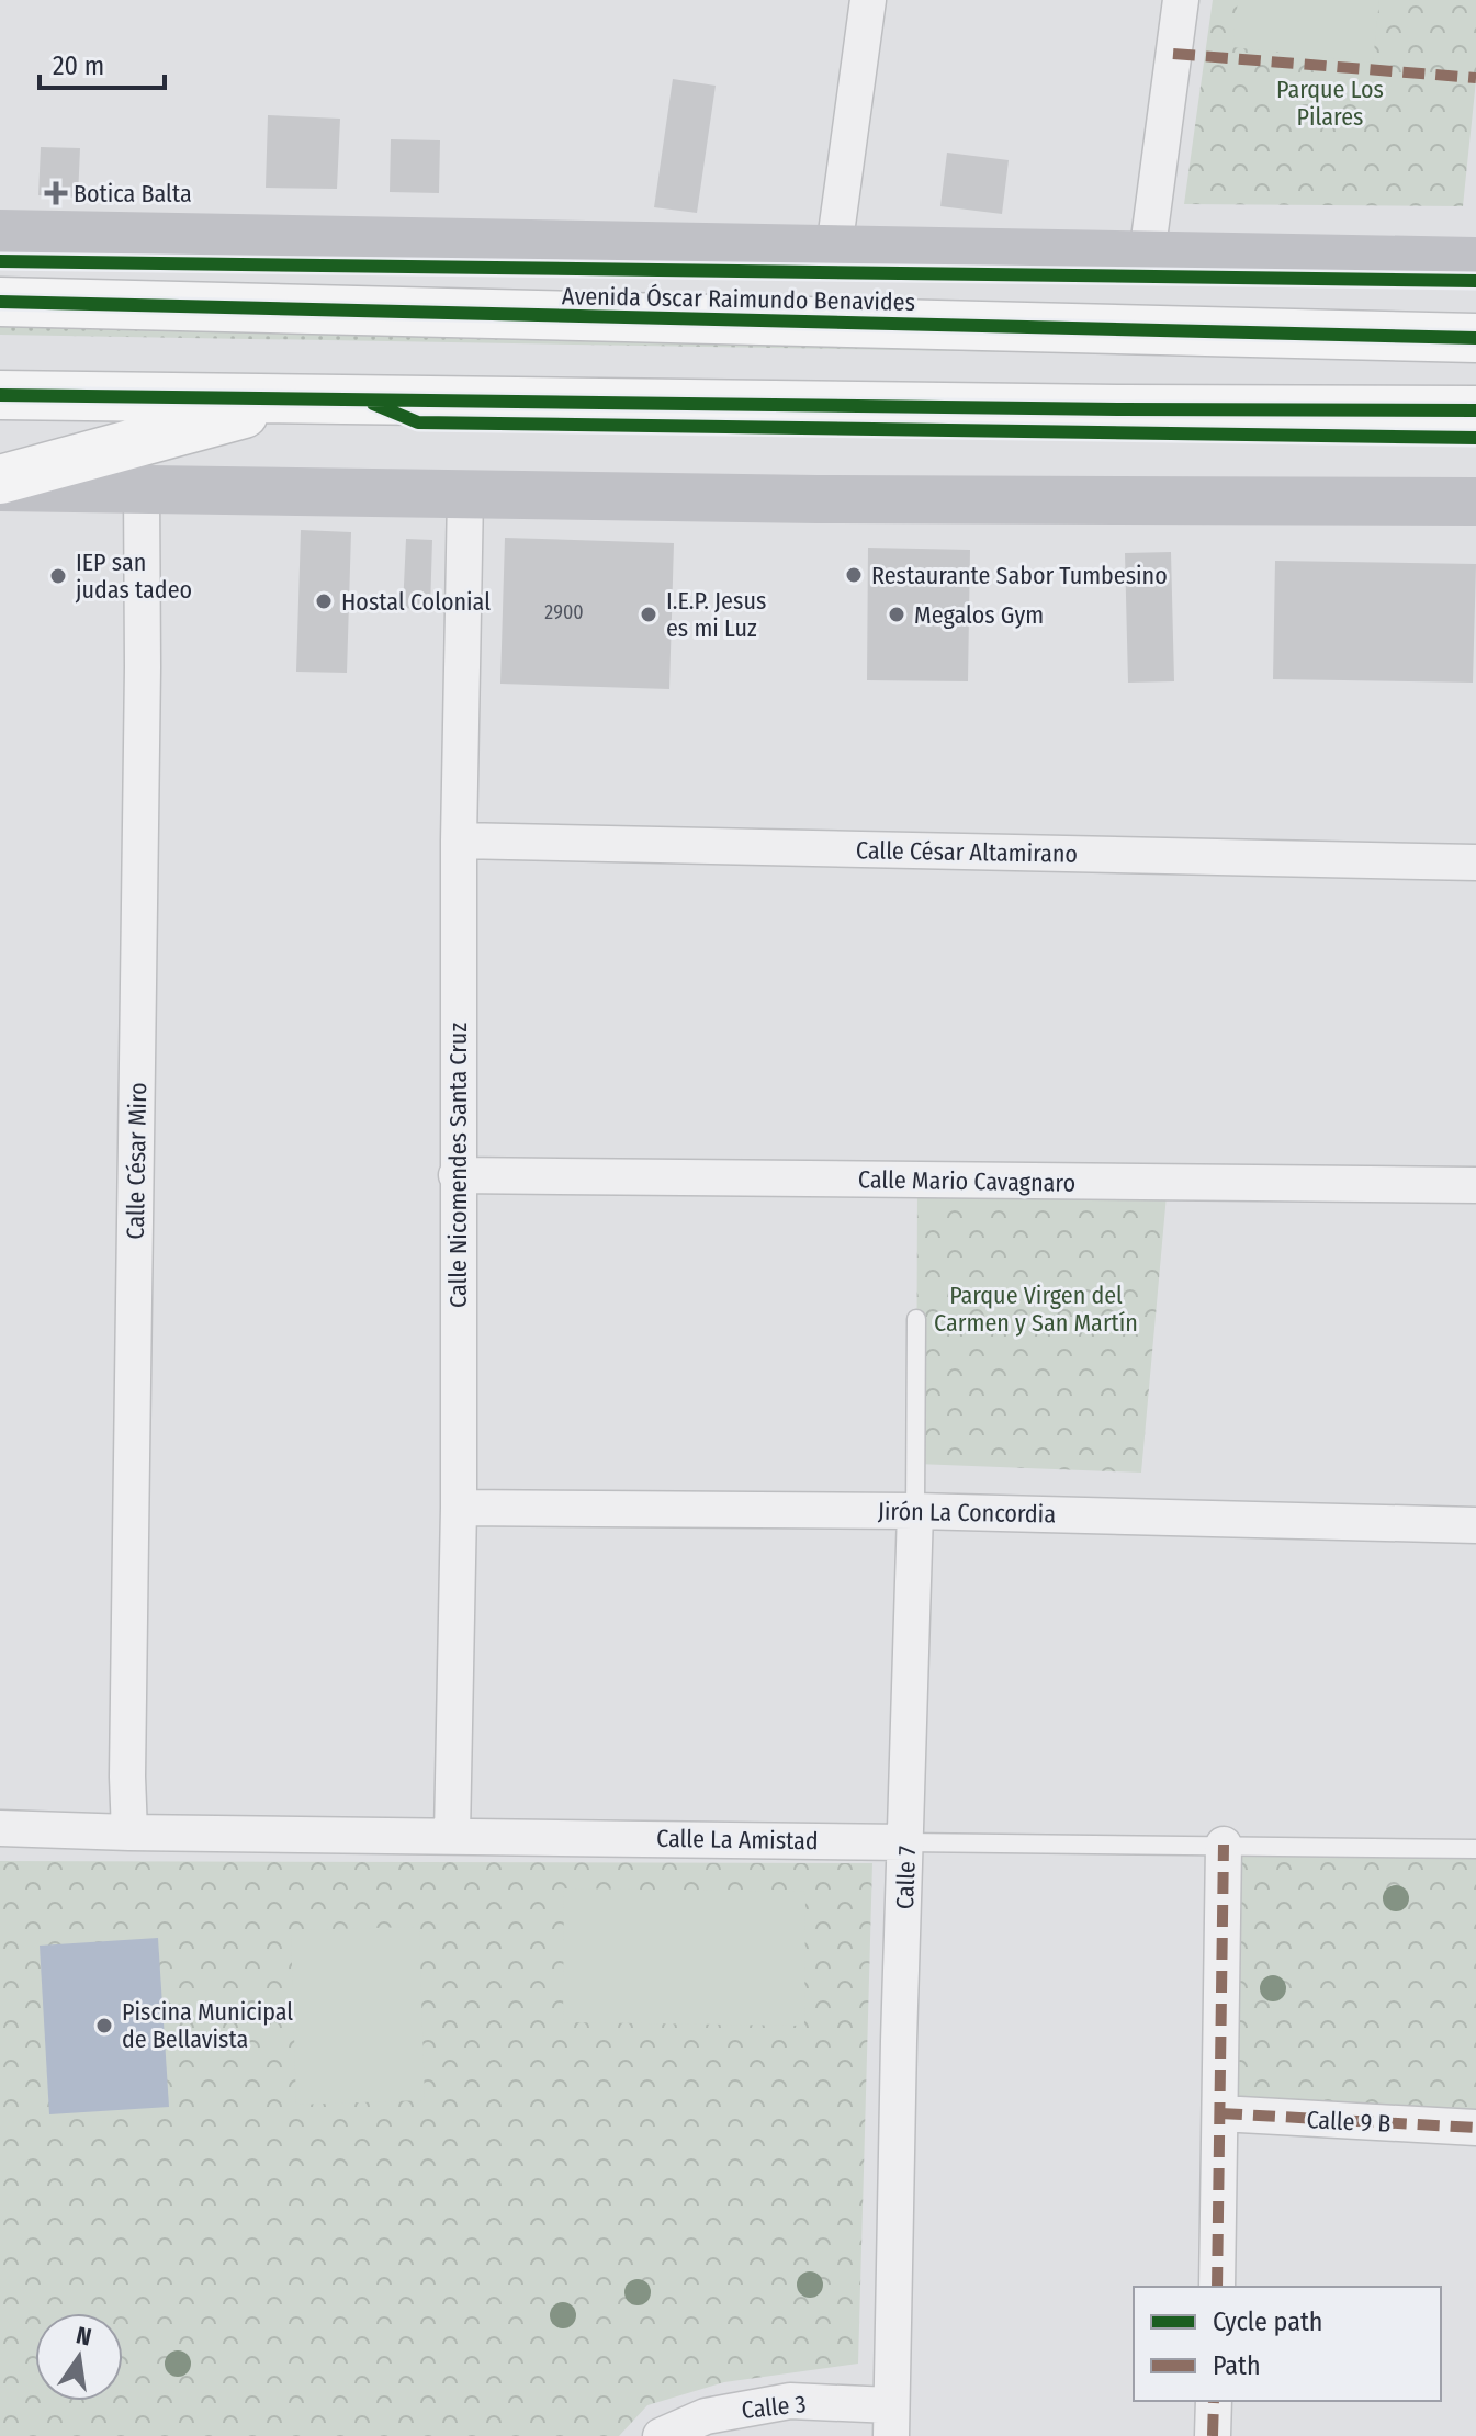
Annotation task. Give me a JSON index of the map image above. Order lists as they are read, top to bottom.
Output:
{
  "streets": {
    "main road": ["Avenida Óscar Raimundo Benavides"],
    "street": [
      "Calle César Altamirano",
      "Calle César Miro",
      "Calle Nicomendes Santa Cruz",
      "Calle Mario Cavagnaro",
      "Jirón La Concordia",
      "Calle La Amistad",
      "Calle 7",
      "Calle 9 B",
      "Calle 3"
    ]
  },
  "crossings": [
    ["Calle César Altamirano", "Calle Nicomendes Santa Cruz"],
    ["Calle César Miro", "Calle La Amistad"],
    ["Calle Nicomendes Santa Cruz", "Calle Mario Cavagnaro"],
    ["Calle Nicomendes Santa Cruz", "Jirón La Concordia"],
    ["Calle Nicomendes Santa Cruz", "Calle La Amistad"],
    ["Jirón La Concordia", "Calle 7"],
    ["Calle La Amistad", "Calle 7"],
    ["Calle 7", "Calle 3"]
  ],
  "parks": ["Parque Los Pilares", "Parque Virgen del Carmen y San Martín"],
  "places": {
    "health": ["Botica Balta"],
    "other": [
      "Restaurante Sabor Tumbesino",
      "IEP san judas tadeo",
      "Hostal Colonial",
      "I.E.P. Jesus es mi Luz",
      "Megalos Gym",
      "Piscina Municipal de Bellavista"
    ]
  },
  "house_numbers": ["2900"],
  "legend": ["Cycle path", "Path"],
  "scale_bar": "20 m",
  "north": "top"
}
